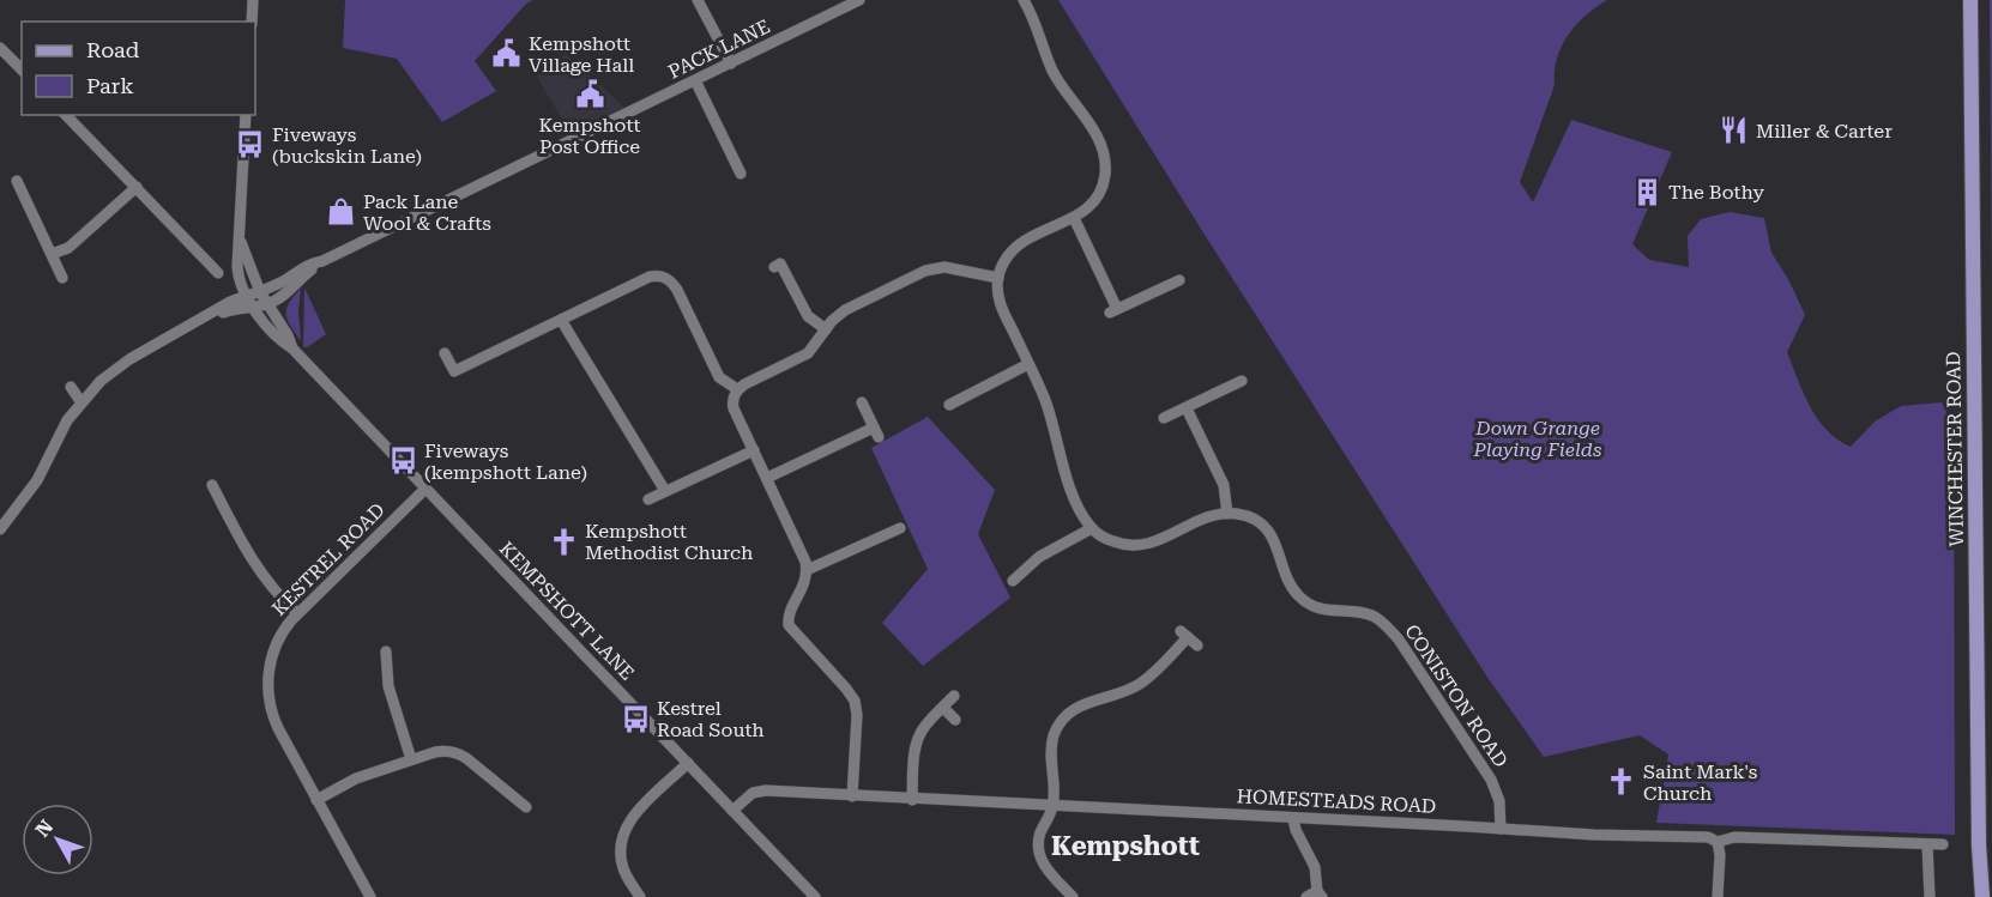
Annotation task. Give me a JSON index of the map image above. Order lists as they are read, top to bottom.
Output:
{
  "streets": {
    "main road": ["WINCHESTER ROAD"],
    "street": [
      "PACK LANE",
      "KESTREL ROAD",
      "KEMPSHOTT LANE",
      "CONISTON ROAD",
      "HOMESTEADS ROAD"
    ]
  },
  "crossings": [
    ["PACK LANE", "KEMPSHOTT LANE"],
    ["KESTREL ROAD", "KEMPSHOTT LANE"],
    ["KEMPSHOTT LANE", "HOMESTEADS ROAD"],
    ["CONISTON ROAD", "HOMESTEADS ROAD"]
  ],
  "districts": ["Kempshott"],
  "parks": ["Down Grange Playing Fields"],
  "places": {
    "public building": ["Kempshott Village Hall", "Kempshott Post Office"],
    "restaurant": ["Miller & Carter"],
    "bus stop": ["Fiveways (buckskin Lane)", "Fiveways (kempshott Lane)", "Kestrel Road South"],
    "building": ["The Bothy"],
    "shop": ["Pack Lane Wool & Crafts"],
    "church": ["Kempshott Methodist Church", "Saint Mark's Church"]
  },
  "legend": ["Road", "Park"],
  "north": "top left"
}
